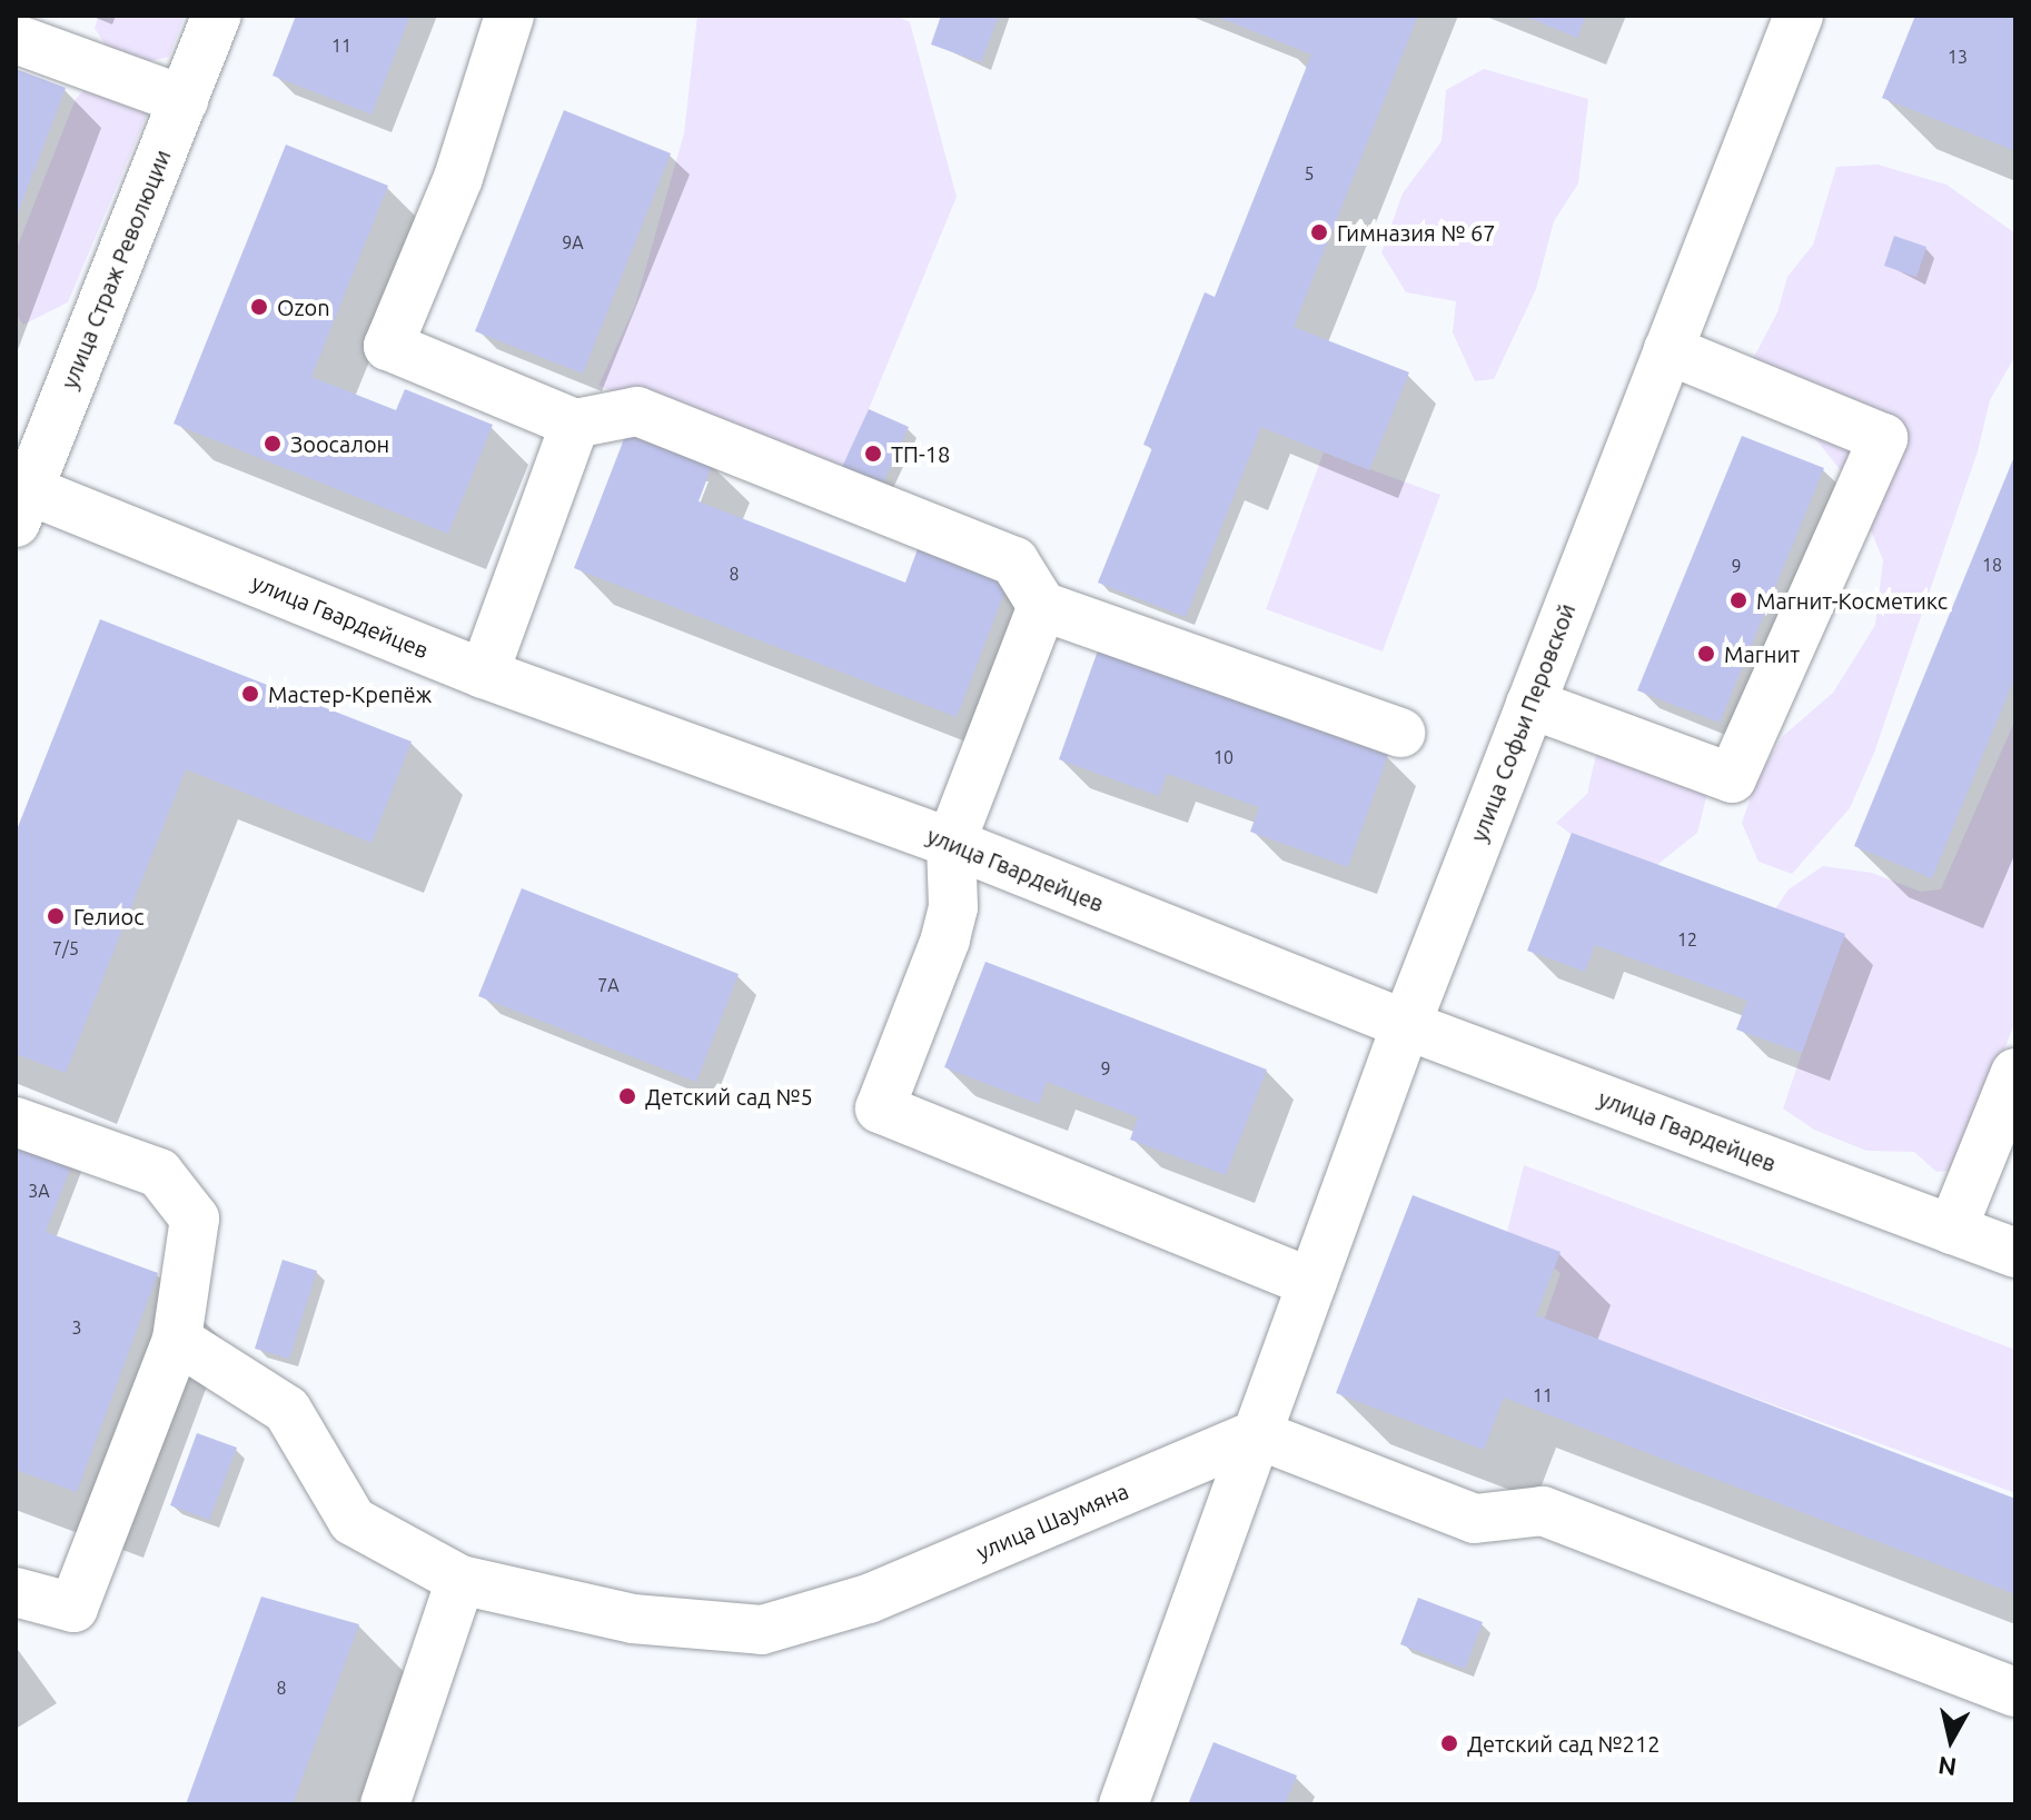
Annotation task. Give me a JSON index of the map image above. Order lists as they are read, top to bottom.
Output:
{
  "streets": {
    "street": [
      "улица Страж Революции",
      "улица Гвардейцев",
      "улица Софьи Перовской",
      "улица Шаумяна"
    ]
  },
  "crossings": [
    ["улица Страж Революции", "улица Гвардейцев"],
    ["улица Гвардейцев", "улица Софьи Перовской"],
    ["улица Софьи Перовской", "улица Шаумяна"]
  ],
  "places": [
    "Гимназия № 67",
    "Ozon",
    "Зоосалон",
    "ТП-18",
    "Магнит-Косметикс",
    "Магнит",
    "Мастер-Крепёж",
    "Гелиос",
    "Детский сад №5",
    "Детский сад №212"
  ],
  "house_numbers": [
    "11",
    "13",
    "5",
    "9А",
    "18",
    "9",
    "8",
    "10",
    "12",
    "7/5",
    "7А",
    "9",
    "3А",
    "3",
    "11",
    "8"
  ],
  "north": "bottom"
}
